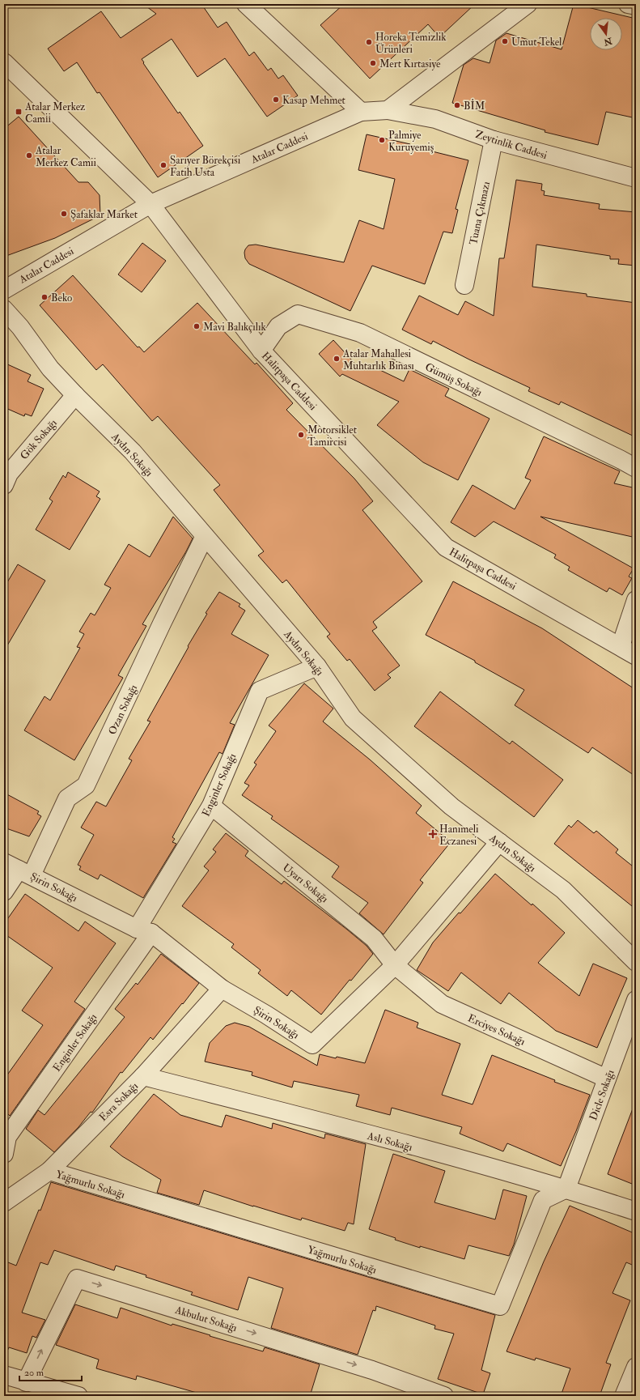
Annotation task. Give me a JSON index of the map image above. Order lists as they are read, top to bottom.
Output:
{
  "streets": {
    "street": [
      "Zeytinlik Caddesi",
      "Atalar Caddesi",
      "Tuana Çıkmazı",
      "Gümüş Sokağı",
      "Halitpaşa Caddesi",
      "Gök Sokağı",
      "Aydın Sokağı",
      "Ozan Sokağı",
      "Enginler Sokağı",
      "Uyarı Sokağı",
      "Şirin Sokağı",
      "Erciyes Sokağı",
      "Dicle Sokağı",
      "Esra Sokağı",
      "Aslı Sokağı",
      "Yağmurlu Sokağı",
      "Akbulut Sokağı"
    ]
  },
  "crossings": [
    ["Zeytinlik Caddesi", "Atalar Caddesi"],
    ["Zeytinlik Caddesi", "Tuana Çıkmazı"],
    ["Atalar Caddesi", "Halitpaşa Caddesi"],
    ["Gümüş Sokağı", "Halitpaşa Caddesi"],
    ["Gök Sokağı", "Aydın Sokağı"],
    ["Aydın Sokağı", "Ozan Sokağı"],
    ["Aydın Sokağı", "Enginler Sokağı"],
    ["Aydın Sokağı", "Şirin Sokağı"],
    ["Ozan Sokağı", "Şirin Sokağı"],
    ["Enginler Sokağı", "Uyarı Sokağı"],
    ["Enginler Sokağı", "Şirin Sokağı"],
    ["Uyarı Sokağı", "Şirin Sokağı"],
    ["Uyarı Sokağı", "Erciyes Sokağı"],
    ["Şirin Sokağı", "Erciyes Sokağı"],
    ["Şirin Sokağı", "Esra Sokağı"],
    ["Erciyes Sokağı", "Dicle Sokağı"],
    ["Dicle Sokağı", "Aslı Sokağı"],
    ["Dicle Sokağı", "Yağmurlu Sokağı"],
    ["Esra Sokağı", "Aslı Sokağı"],
    ["Esra Sokağı", "Yağmurlu Sokağı"],
    ["Aslı Sokağı", "Yağmurlu Sokağı"]
  ],
  "one_way": ["Akbulut Sokağı"],
  "places": {
    "other": [
      "Umut Tekel",
      "Horeka Temizlik Ürünleri",
      "Mert Kırtasiye",
      "Kasap Mehmet",
      "BİM",
      "Palmiye Kuruyemiş",
      "Atalar Merkez Camii",
      "Sarıyer Börekçisi Fatih Usta",
      "Şafaklar Market",
      "Beko",
      "Mavi Balıkçılık",
      "Atalar Mahallesi Muhtarlık Binası",
      "Motorsiklet Tamircisi"
    ],
    "transit": ["Atalar Merkez Cami̇i̇"],
    "health": ["Hanımeli Eczanesi"]
  },
  "scale_bar": "20 m",
  "north": "bottom"
}
